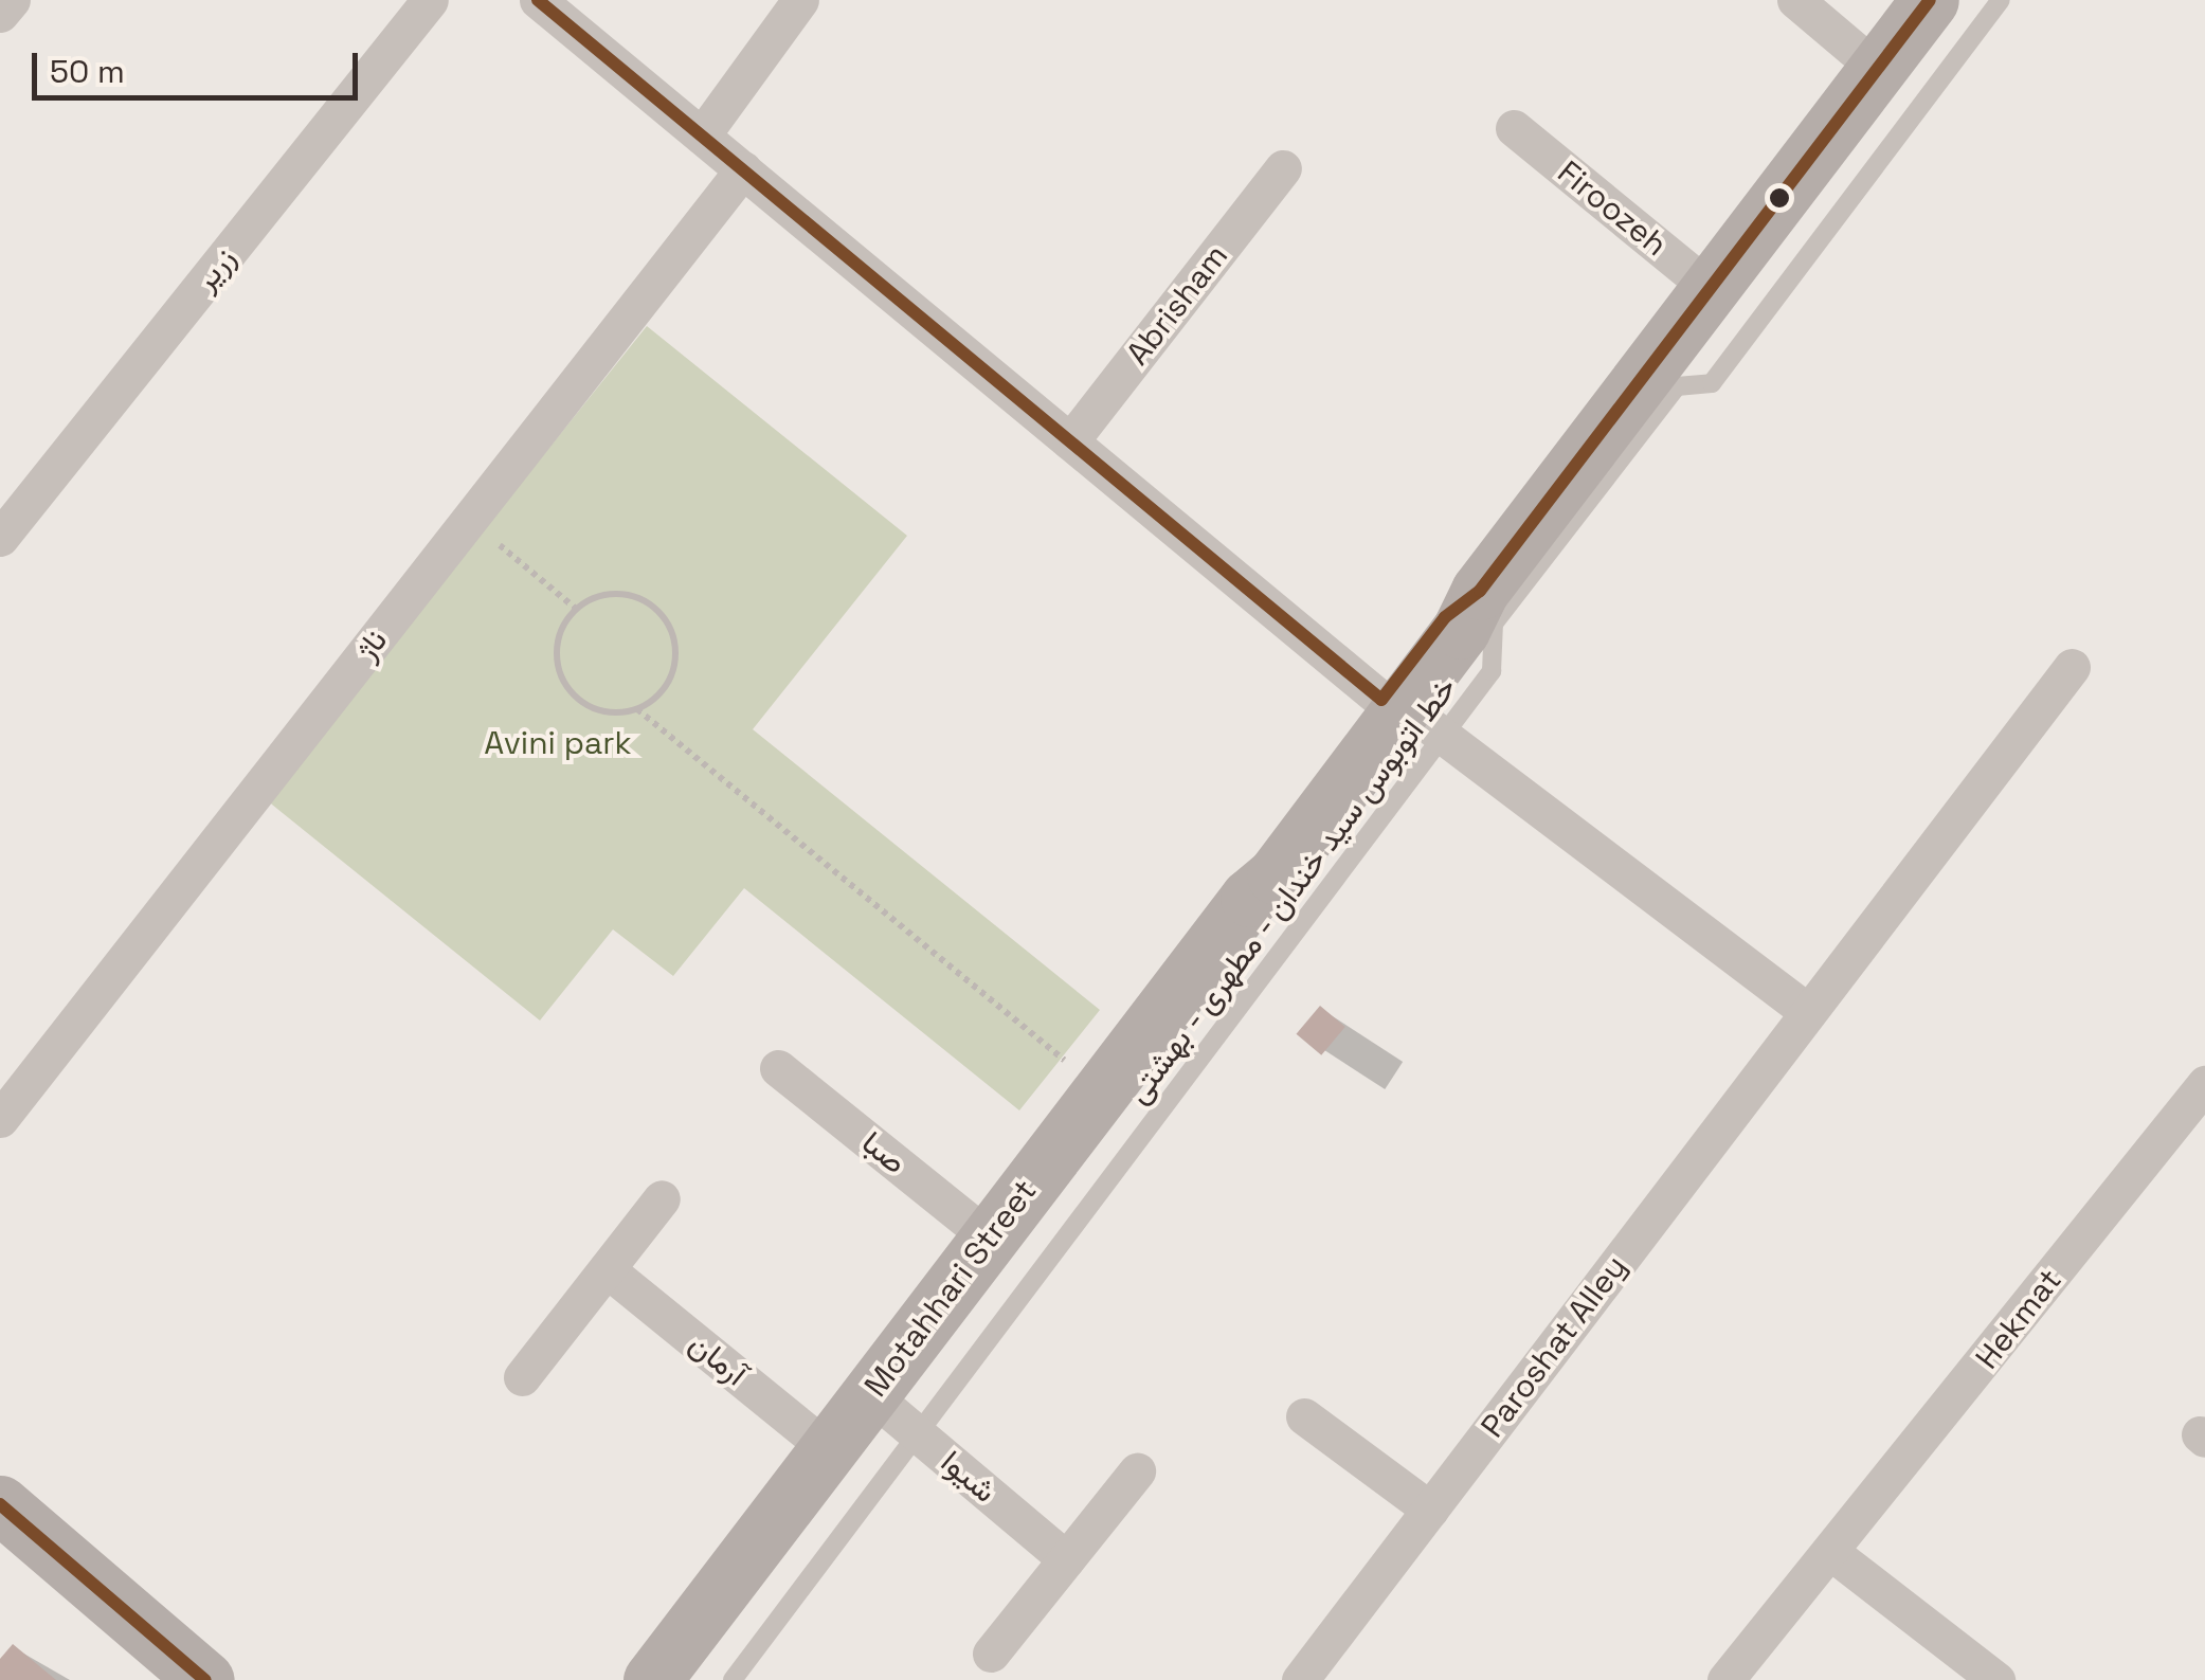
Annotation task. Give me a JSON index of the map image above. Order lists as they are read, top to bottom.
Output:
{
  "streets": {
    "main road": ["Motahhari Street"],
    "street": [
      "Firoozeh",
      "زریر",
      "Abrisham",
      "ناژ",
      "صبا",
      "Hekmat",
      "Paroshat Alley",
      "آرمان",
      "شیوا"
    ],
    "lane": ["خط اتوبوس سید خندان - مطهری - بهشتی"]
  },
  "crossings": [
    ["Firoozeh", "Motahhari Street"],
    ["خط اتوبوس سید خندان - مطهری - بهشتی", "Motahhari Street"],
    ["خط اتوبوس سید خندان - مطهری - بهشتی", "شیوا"],
    ["صبا", "Motahhari Street"],
    ["Motahhari Street", "آرمان"],
    ["Motahhari Street", "شیوا"]
  ],
  "parks": ["Avini park"],
  "scale_bar": "50 m"
}
